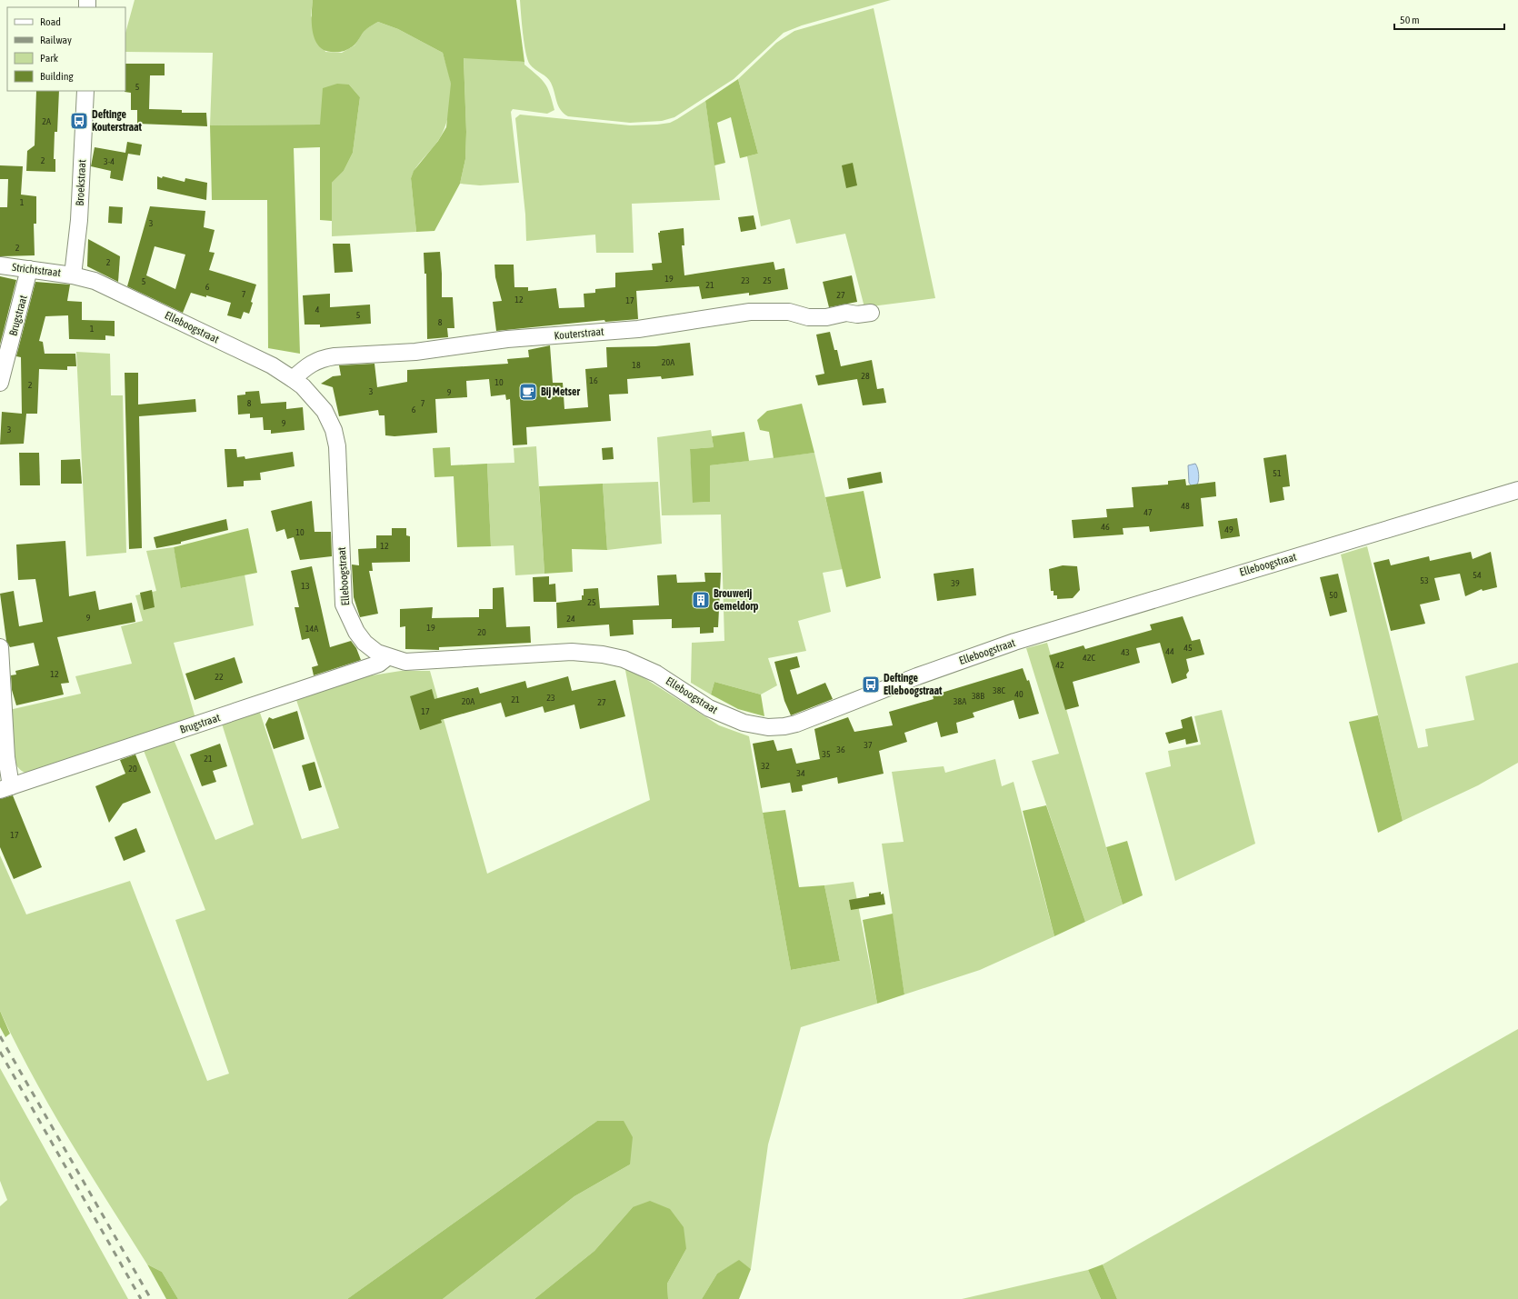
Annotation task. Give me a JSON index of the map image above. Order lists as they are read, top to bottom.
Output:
{
  "streets": {
    "street": [
      "Broekstraat",
      "Strichtstraat",
      "Brugstraat",
      "Elleboogstraat",
      "Kouterstraat"
    ]
  },
  "crossings": [
    ["Broekstraat", "Strichtstraat"],
    ["Broekstraat", "Elleboogstraat"],
    ["Strichtstraat", "Brugstraat"],
    ["Strichtstraat", "Elleboogstraat"],
    ["Brugstraat", "Elleboogstraat"],
    ["Elleboogstraat", "Kouterstraat"]
  ],
  "places": {
    "bus stop": ["Deftinge Kouterstraat", "Deftinge Elleboogstraat"],
    "cafe": ["Bij Metser"],
    "building": ["Brouwerij Gemeldorp"]
  },
  "house_numbers": [
    "5",
    "2A",
    "2",
    "3-4",
    "1",
    "3",
    "2",
    "2",
    "19",
    "23",
    "25",
    "5",
    "21",
    "6",
    "7",
    "27",
    "12",
    "17",
    "4",
    "5",
    "8",
    "1",
    "20A",
    "18",
    "28",
    "16",
    "10",
    "2",
    "3",
    "9",
    "8",
    "7",
    "6",
    "9",
    "3",
    "51",
    "48",
    "47",
    "46",
    "49",
    "10",
    "12",
    "54",
    "53",
    "39",
    "13",
    "50",
    "25",
    "9",
    "24",
    "19",
    "14A",
    "20",
    "45",
    "44",
    "43",
    "42C",
    "42",
    "12",
    "22",
    "38C",
    "40",
    "38B",
    "23",
    "21",
    "20A",
    "38A",
    "27",
    "17",
    "37",
    "36",
    "35",
    "21",
    "32",
    "20",
    "34",
    "17"
  ],
  "legend": [
    "Road",
    "Railway",
    "Park",
    "Building"
  ],
  "scale_bar": "50 m"
}
